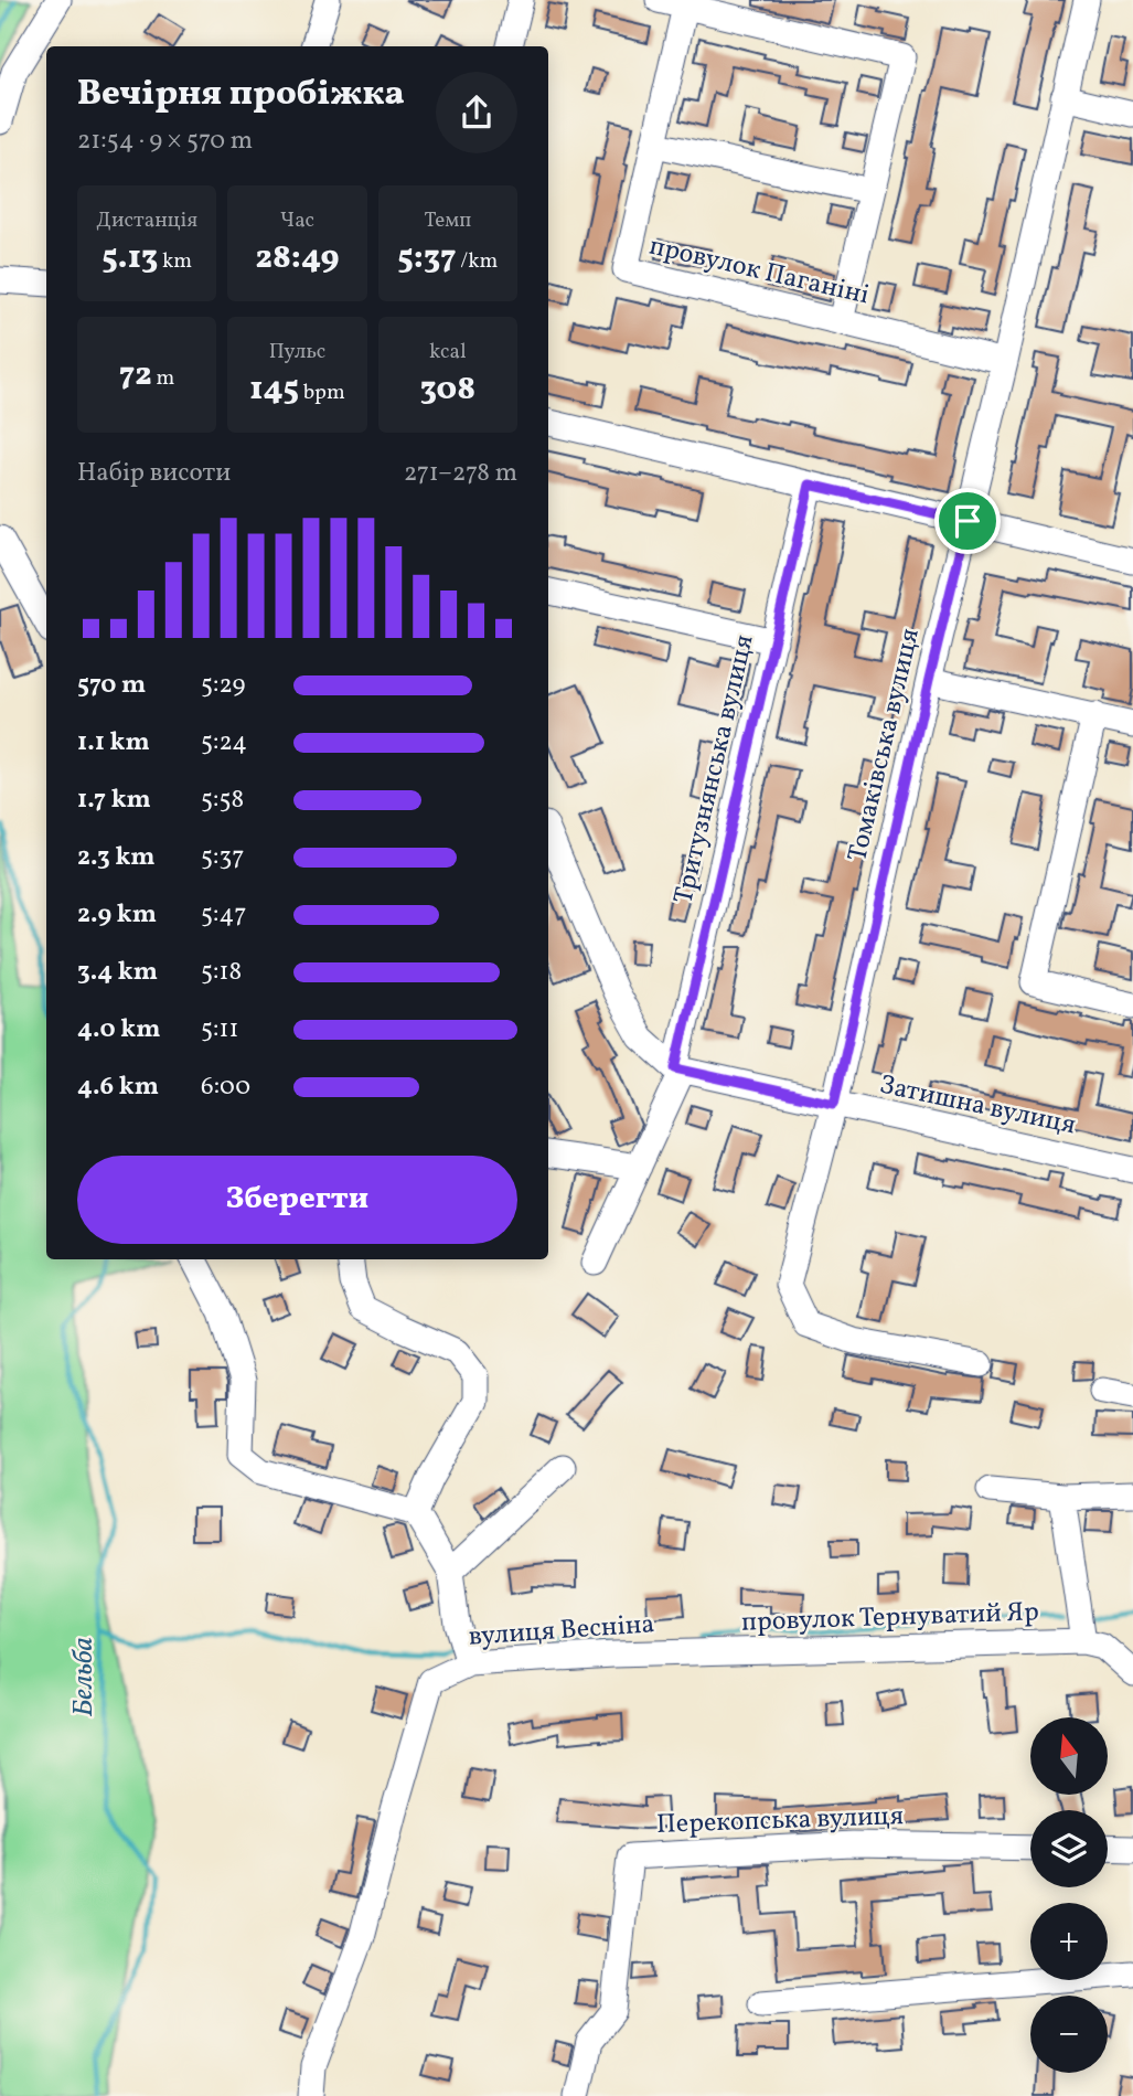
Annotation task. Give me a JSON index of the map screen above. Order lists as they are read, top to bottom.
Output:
{
  "streets": {
    "street": [
      "провулок Паганіні",
      "Томаківська вулиця",
      "Тритузнянська вулиця",
      "Затишна вулиця",
      "провулок Тернуватий Яр",
      "вулиця Весніна",
      "Перекопська вулиця"
    ]
  },
  "crossings": [
    ["провулок Паганіні", "Томаківська вулиця"],
    ["Томаківська вулиця", "Затишна вулиця"],
    ["Тритузнянська вулиця", "Затишна вулиця"],
    ["провулок Тернуватий Яр", "вулиця Весніна"]
  ],
  "water": ["Бельба"],
  "north": "top",
  "page": {
    "heading": ["Вечірня пробіжка", "21:54 · 9 × 570 m"],
    "stats": [
      ["Дистанція", "5.13 km"],
      ["Час", "28:49"],
      ["Темп", "5:37 /km"],
      ["72 m"],
      ["Пульс", "145 bpm"],
      ["kcal", "308"]
    ],
    "chart": ["Набір висоти", "271–278 m"],
    "list": [
      {
        "name": "570 m",
        "note": "5:29"
      },
      {
        "name": "1.1 km",
        "note": "5:24"
      },
      {
        "name": "1.7 km",
        "note": "5:58"
      },
      {
        "name": "2.3 km",
        "note": "5:37"
      },
      {
        "name": "2.9 km",
        "note": "5:47"
      },
      {
        "name": "3.4 km",
        "note": "5:18"
      },
      {
        "name": "4.0 km",
        "note": "5:11"
      },
      {
        "name": "4.6 km",
        "note": "6:00"
      }
    ],
    "buttons": "Зберегти",
    "map_buttons": ["+", "−"]
  }
}
